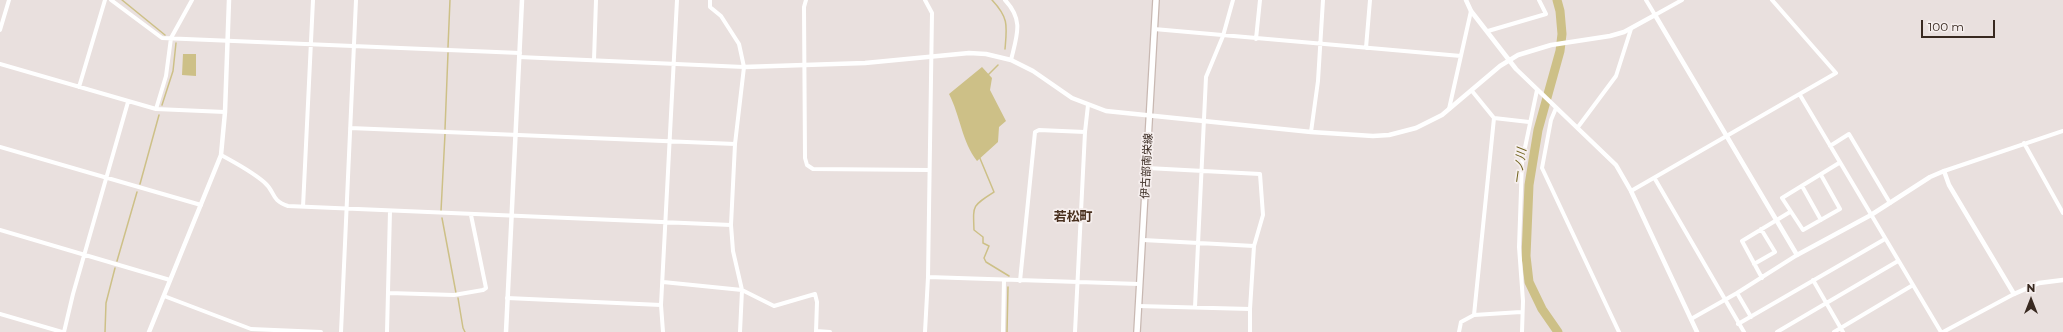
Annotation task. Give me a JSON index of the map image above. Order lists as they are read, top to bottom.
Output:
{
  "streets": {
    "main road": ["伊古部南栄線"]
  },
  "districts": ["若松町"],
  "water": ["一ノ川"],
  "scale_bar": "100 m",
  "north": "top"
}
